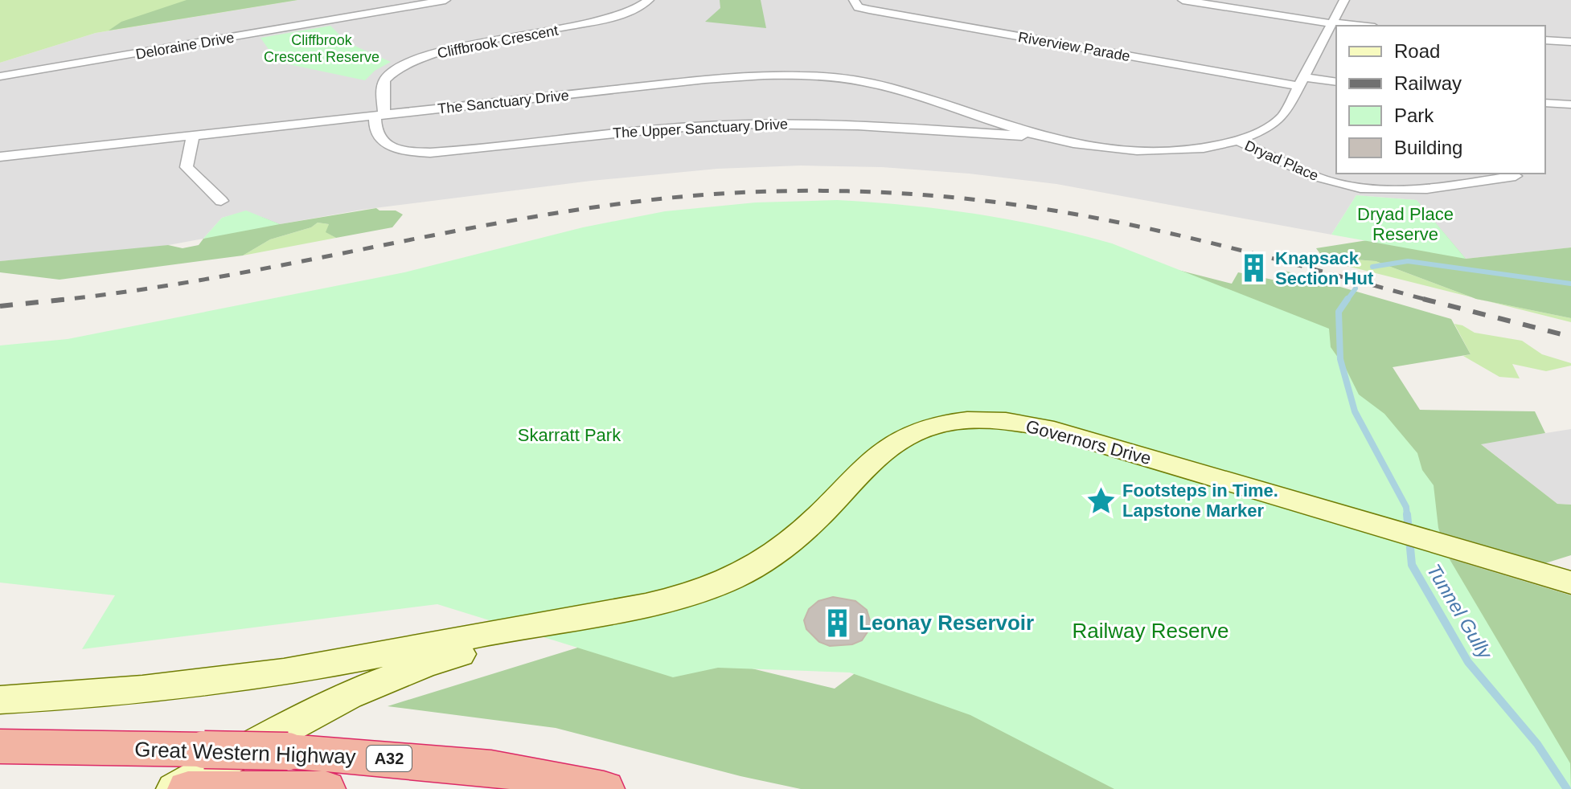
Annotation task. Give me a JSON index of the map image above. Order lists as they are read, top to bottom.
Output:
{
  "streets": {
    "highway": ["Great Western Highway", "A32"],
    "main road": ["Governors Drive"],
    "street": [
      "Cliffbrook Crescent",
      "Deloraine Drive",
      "Riverview Parade",
      "The Sanctuary Drive",
      "The Upper Sanctuary Drive",
      "Dryad Place"
    ]
  },
  "crossings": [
    ["Cliffbrook Crescent", "The Sanctuary Drive"],
    ["Cliffbrook Crescent", "The Upper Sanctuary Drive"],
    ["Riverview Parade", "The Sanctuary Drive"],
    ["The Sanctuary Drive", "The Upper Sanctuary Drive"],
    ["The Sanctuary Drive", "Dryad Place"]
  ],
  "water": ["Tunnel Gully"],
  "parks": [
    "Cliffbrook Crescent Reserve",
    "Dryad Place Reserve",
    "Skarratt Park",
    "Railway Reserve"
  ],
  "places": {
    "building": ["Knapsack Section Hut", "Leonay Reservoir"],
    "place": ["Footsteps in Time. Lapstone Marker"]
  },
  "legend": [
    "Road",
    "Railway",
    "Park",
    "Building"
  ]
}
